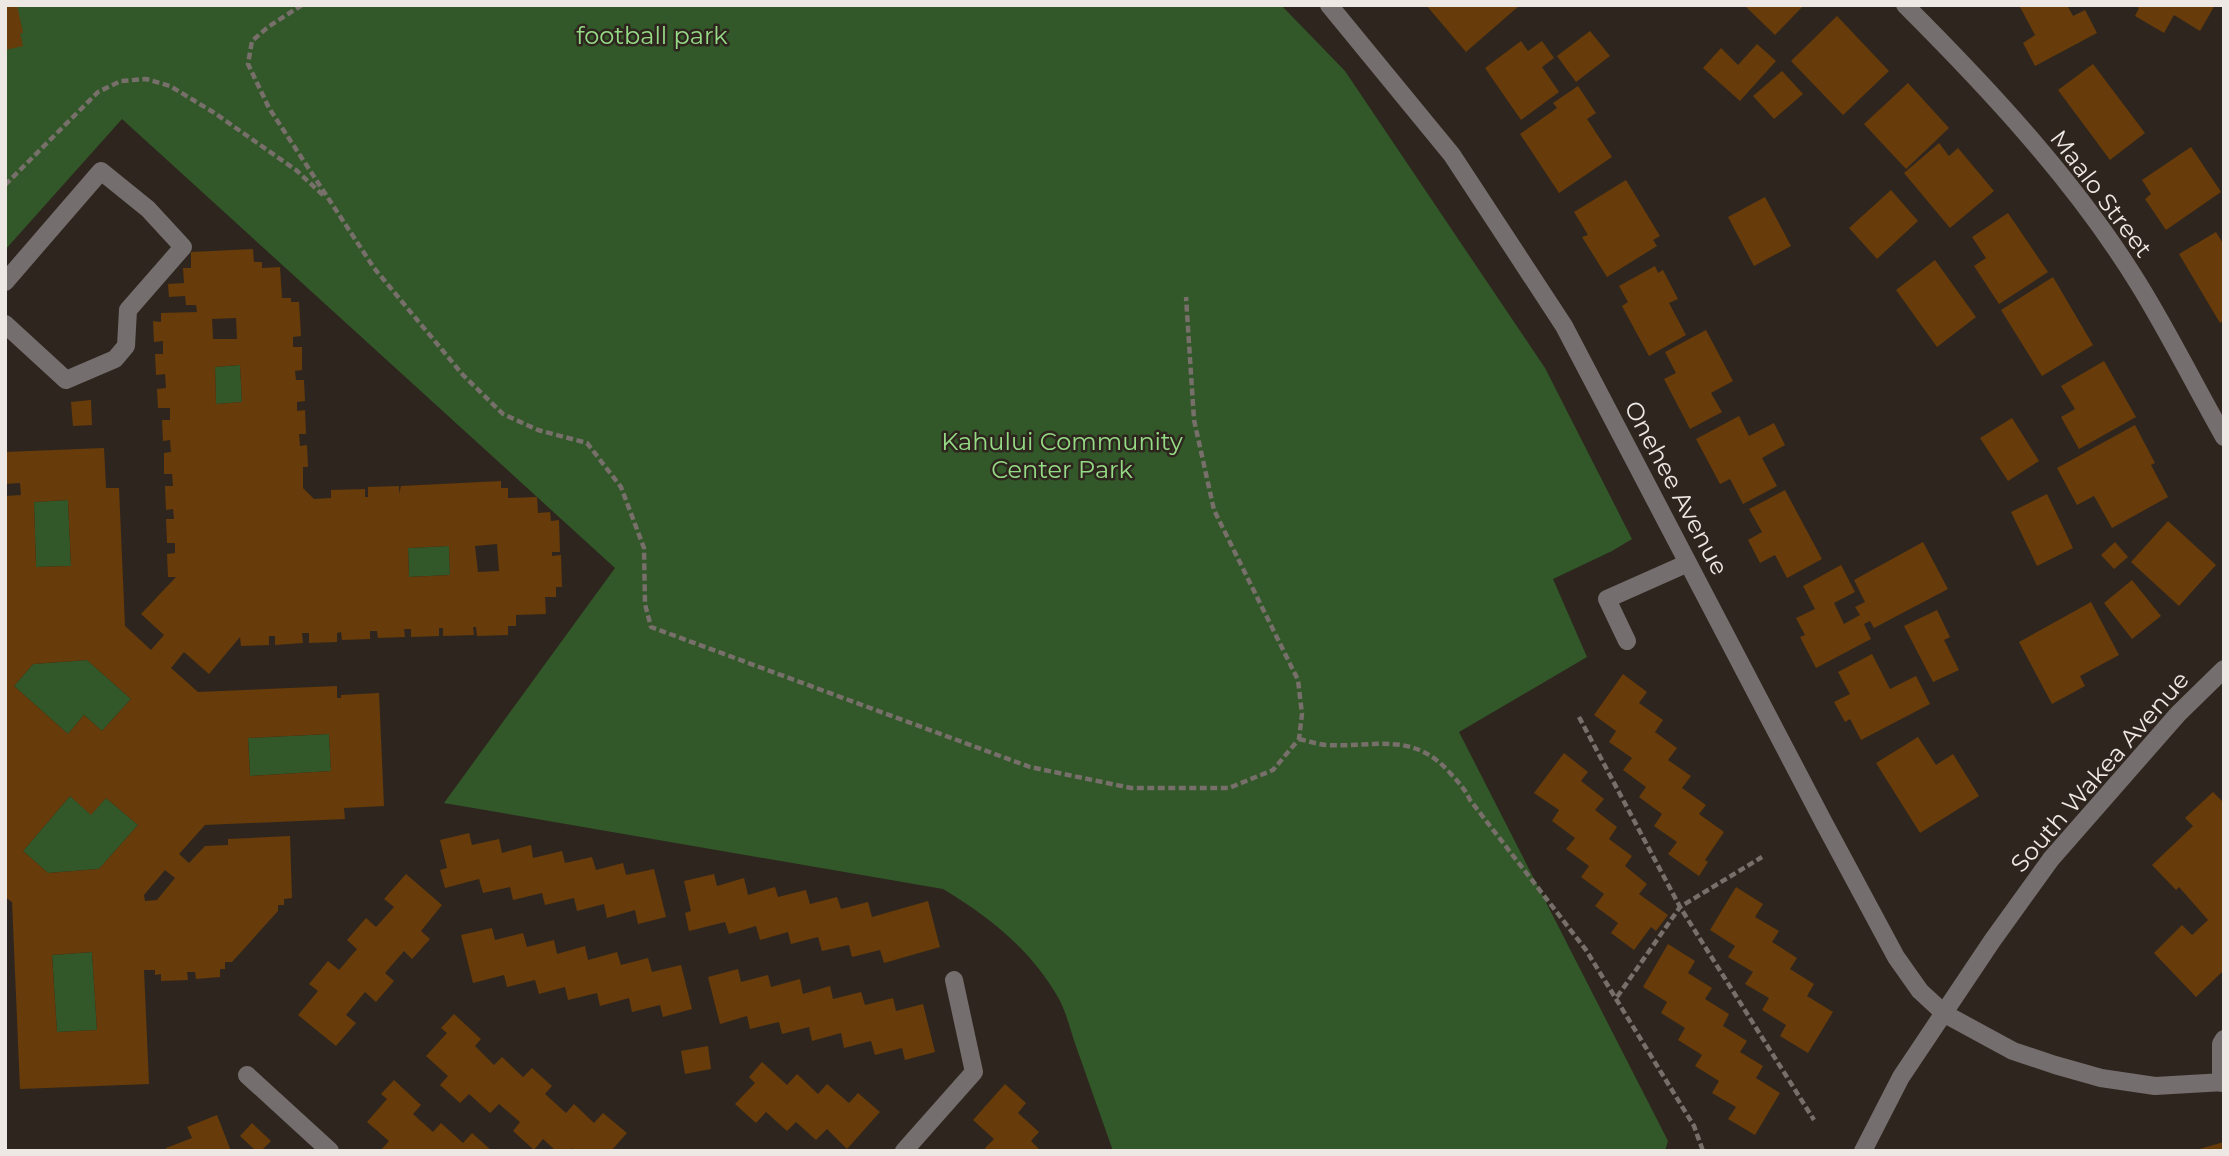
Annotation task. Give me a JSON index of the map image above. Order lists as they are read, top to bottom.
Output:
{
  "streets": {
    "street": ["Maalo Street", "Onehee Avenue", "South Wakea Avenue"]
  },
  "crossings": [
    ["Onehee Avenue", "South Wakea Avenue"]
  ],
  "parks": ["football park", "Kahului Community Center Park"]
}
